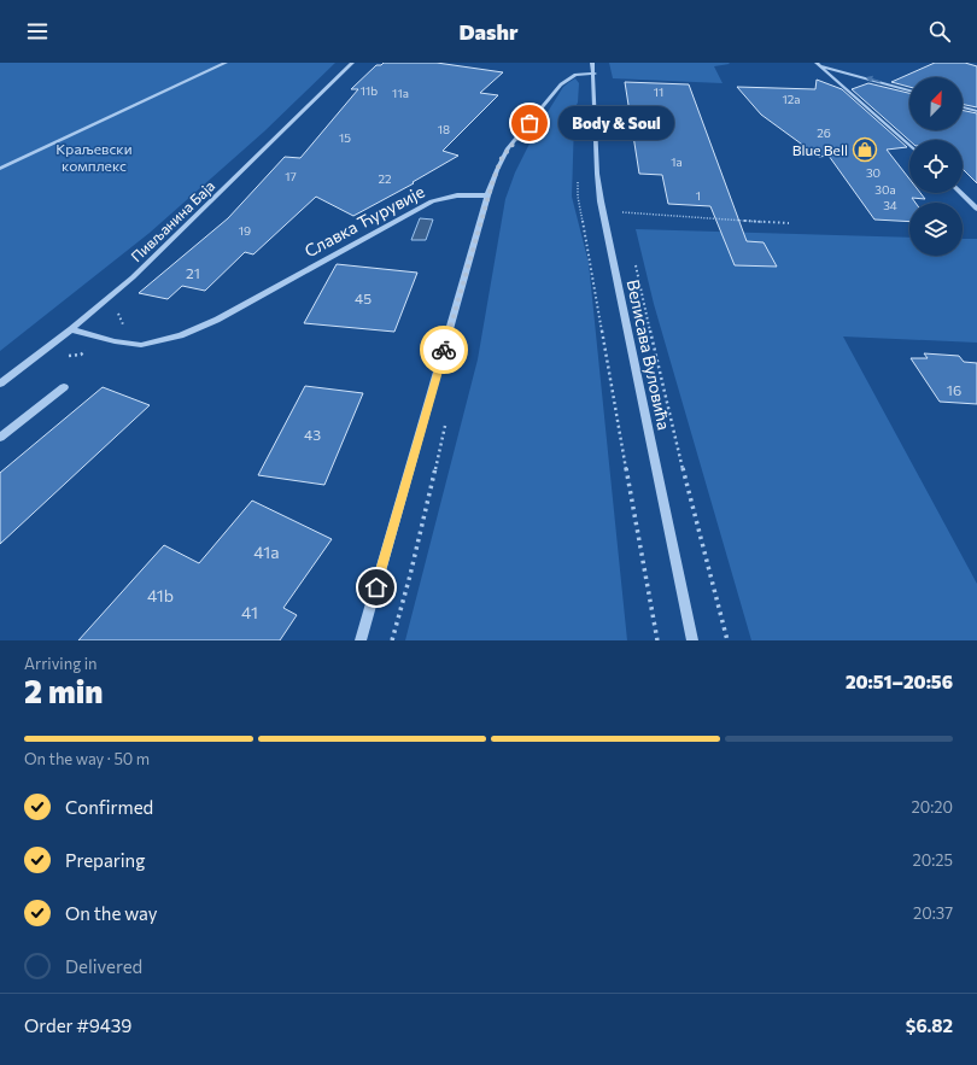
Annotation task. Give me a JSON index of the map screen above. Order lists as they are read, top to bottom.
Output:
{
  "streets": {
    "street": ["Пивљанина Баја", "Славка Ћурувије", "Велисава Вуловића"]
  },
  "crossings": [
    ["Пивљанина Баја", "Славка Ћурувије"]
  ],
  "parks": ["Краљевски комплекс"],
  "places": {
    "other": ["Body & Soul"],
    "shop": ["Blue Bell"]
  },
  "house_numbers": [
    "11b",
    "11",
    "11a",
    "12a",
    "18",
    "26",
    "15",
    "1a",
    "30",
    "17",
    "22",
    "30a",
    "1",
    "34",
    "19",
    "21",
    "45",
    "16",
    "43",
    "41a",
    "41b",
    "41"
  ],
  "north": "top right",
  "page": {
    "header": "Dashr",
    "bubble": "Body & Soul",
    "heading": ["2 min", "Arriving in", "20:51–20:56"],
    "panel": ["Order #9439", "$6.82"],
    "bar": "On the way · 50 m",
    "list": [
      ["Confirmed", "20:20"],
      ["Preparing", "20:25"],
      ["On the way", "20:37"],
      "Delivered"
    ]
  }
}
